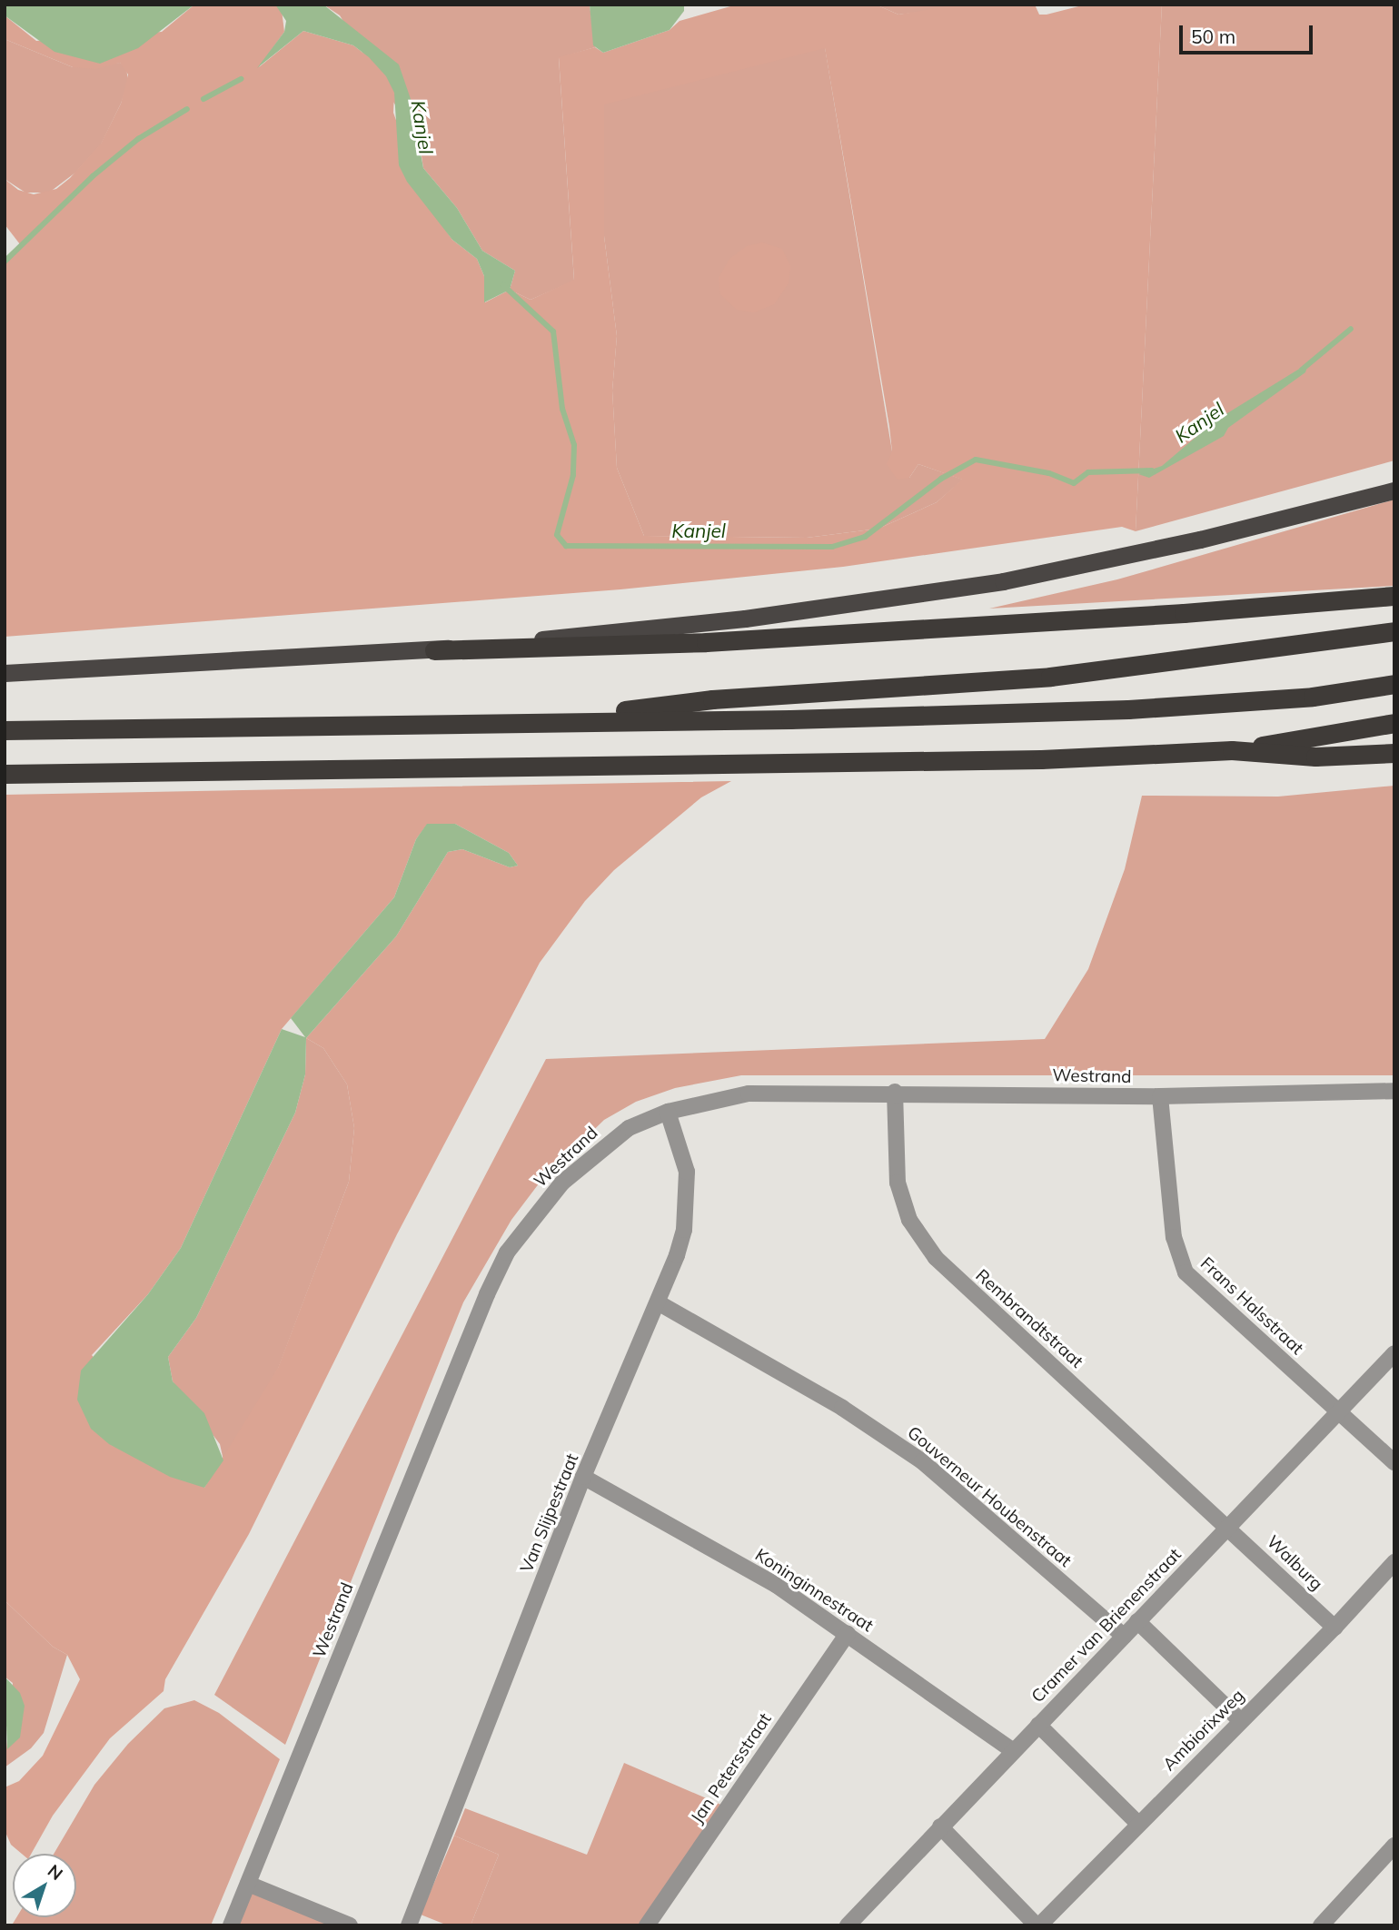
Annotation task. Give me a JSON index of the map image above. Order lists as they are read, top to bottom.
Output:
{
  "streets": {
    "street": [
      "Westrand",
      "Frans Halsstraat",
      "Rembrandtstraat",
      "Gouverneur Houbenstraat",
      "Van Slijpestraat",
      "Walburg",
      "Koninginnestraat",
      "Cramer van Brienenstraat",
      "Ambiorixweg",
      "Jan Petersstraat"
    ]
  },
  "crossings": [
    ["Westrand", "Frans Halsstraat"],
    ["Westrand", "Rembrandtstraat"],
    ["Westrand", "Van Slijpestraat"],
    ["Frans Halsstraat", "Cramer van Brienenstraat"],
    ["Rembrandtstraat", "Walburg"],
    ["Rembrandtstraat", "Cramer van Brienenstraat"],
    ["Gouverneur Houbenstraat", "Van Slijpestraat"],
    ["Gouverneur Houbenstraat", "Cramer van Brienenstraat"],
    ["Van Slijpestraat", "Koninginnestraat"],
    ["Walburg", "Cramer van Brienenstraat"],
    ["Walburg", "Ambiorixweg"],
    ["Koninginnestraat", "Cramer van Brienenstraat"],
    ["Koninginnestraat", "Jan Petersstraat"]
  ],
  "water": ["Kanjel"],
  "scale_bar": "50 m",
  "north": "top right"
}
